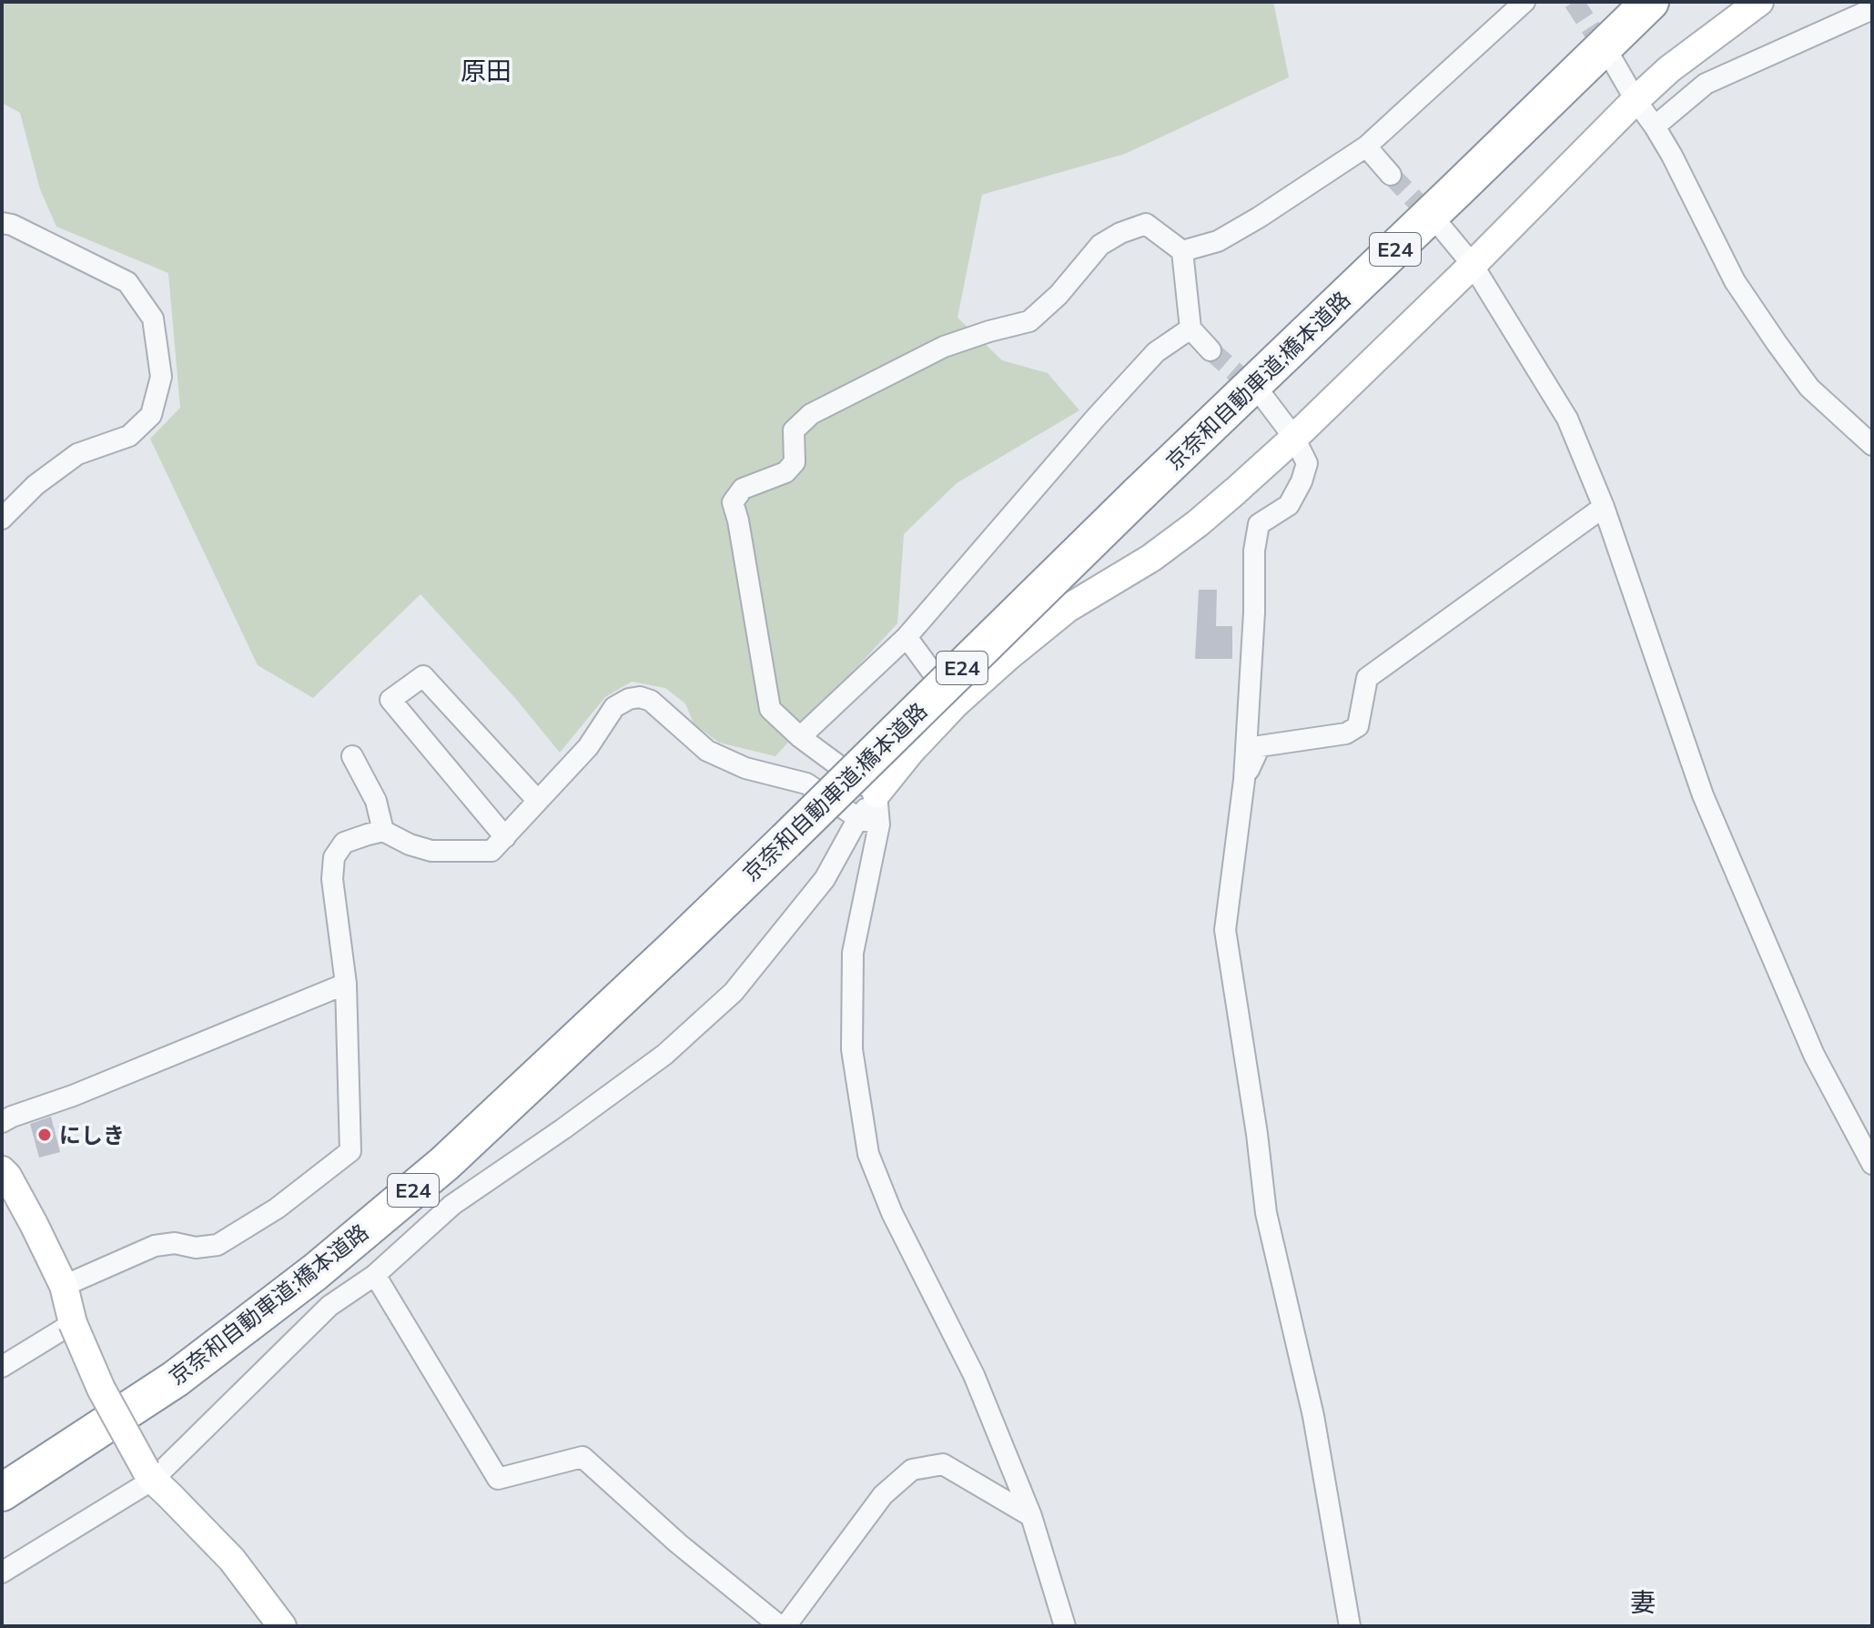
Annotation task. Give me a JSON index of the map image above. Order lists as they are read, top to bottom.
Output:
{
  "streets": {
    "highway": ["E24", "京奈和自動車道;橋本道路"]
  },
  "districts": ["原田", "妻"],
  "places": ["にしき"]
}
